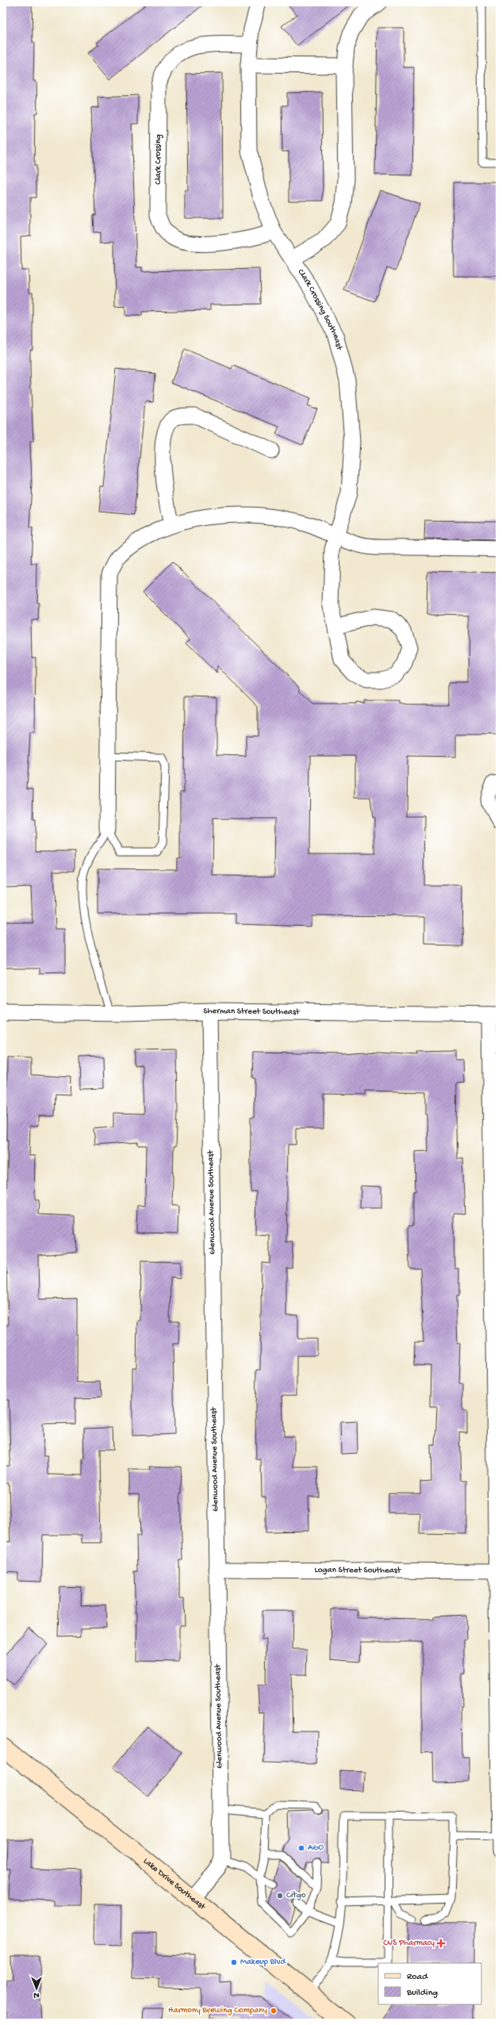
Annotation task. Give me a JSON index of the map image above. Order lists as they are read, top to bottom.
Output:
{
  "streets": {
    "main road": ["Lake Drive Southeast"],
    "street": [
      "Clark Crossing",
      "Clark Crossing Southeast",
      "Sherman Street Southeast",
      "Glenwood Avenue Southeast",
      "Logan Street Southeast"
    ]
  },
  "crossings": [
    ["Clark Crossing", "Clark Crossing Southeast"],
    ["Sherman Street Southeast", "Glenwood Avenue Southeast"],
    ["Glenwood Avenue Southeast", "Logan Street Southeast"],
    ["Glenwood Avenue Southeast", "Lake Drive Southeast"]
  ],
  "places": {
    "other": [
      "AGO",
      "Citgo",
      "Makeup Blvd",
      "Harmony Brewing Company"
    ],
    "health": ["CVS Pharmacy"]
  },
  "legend": ["Road", "Building"],
  "north": "bottom"
}
